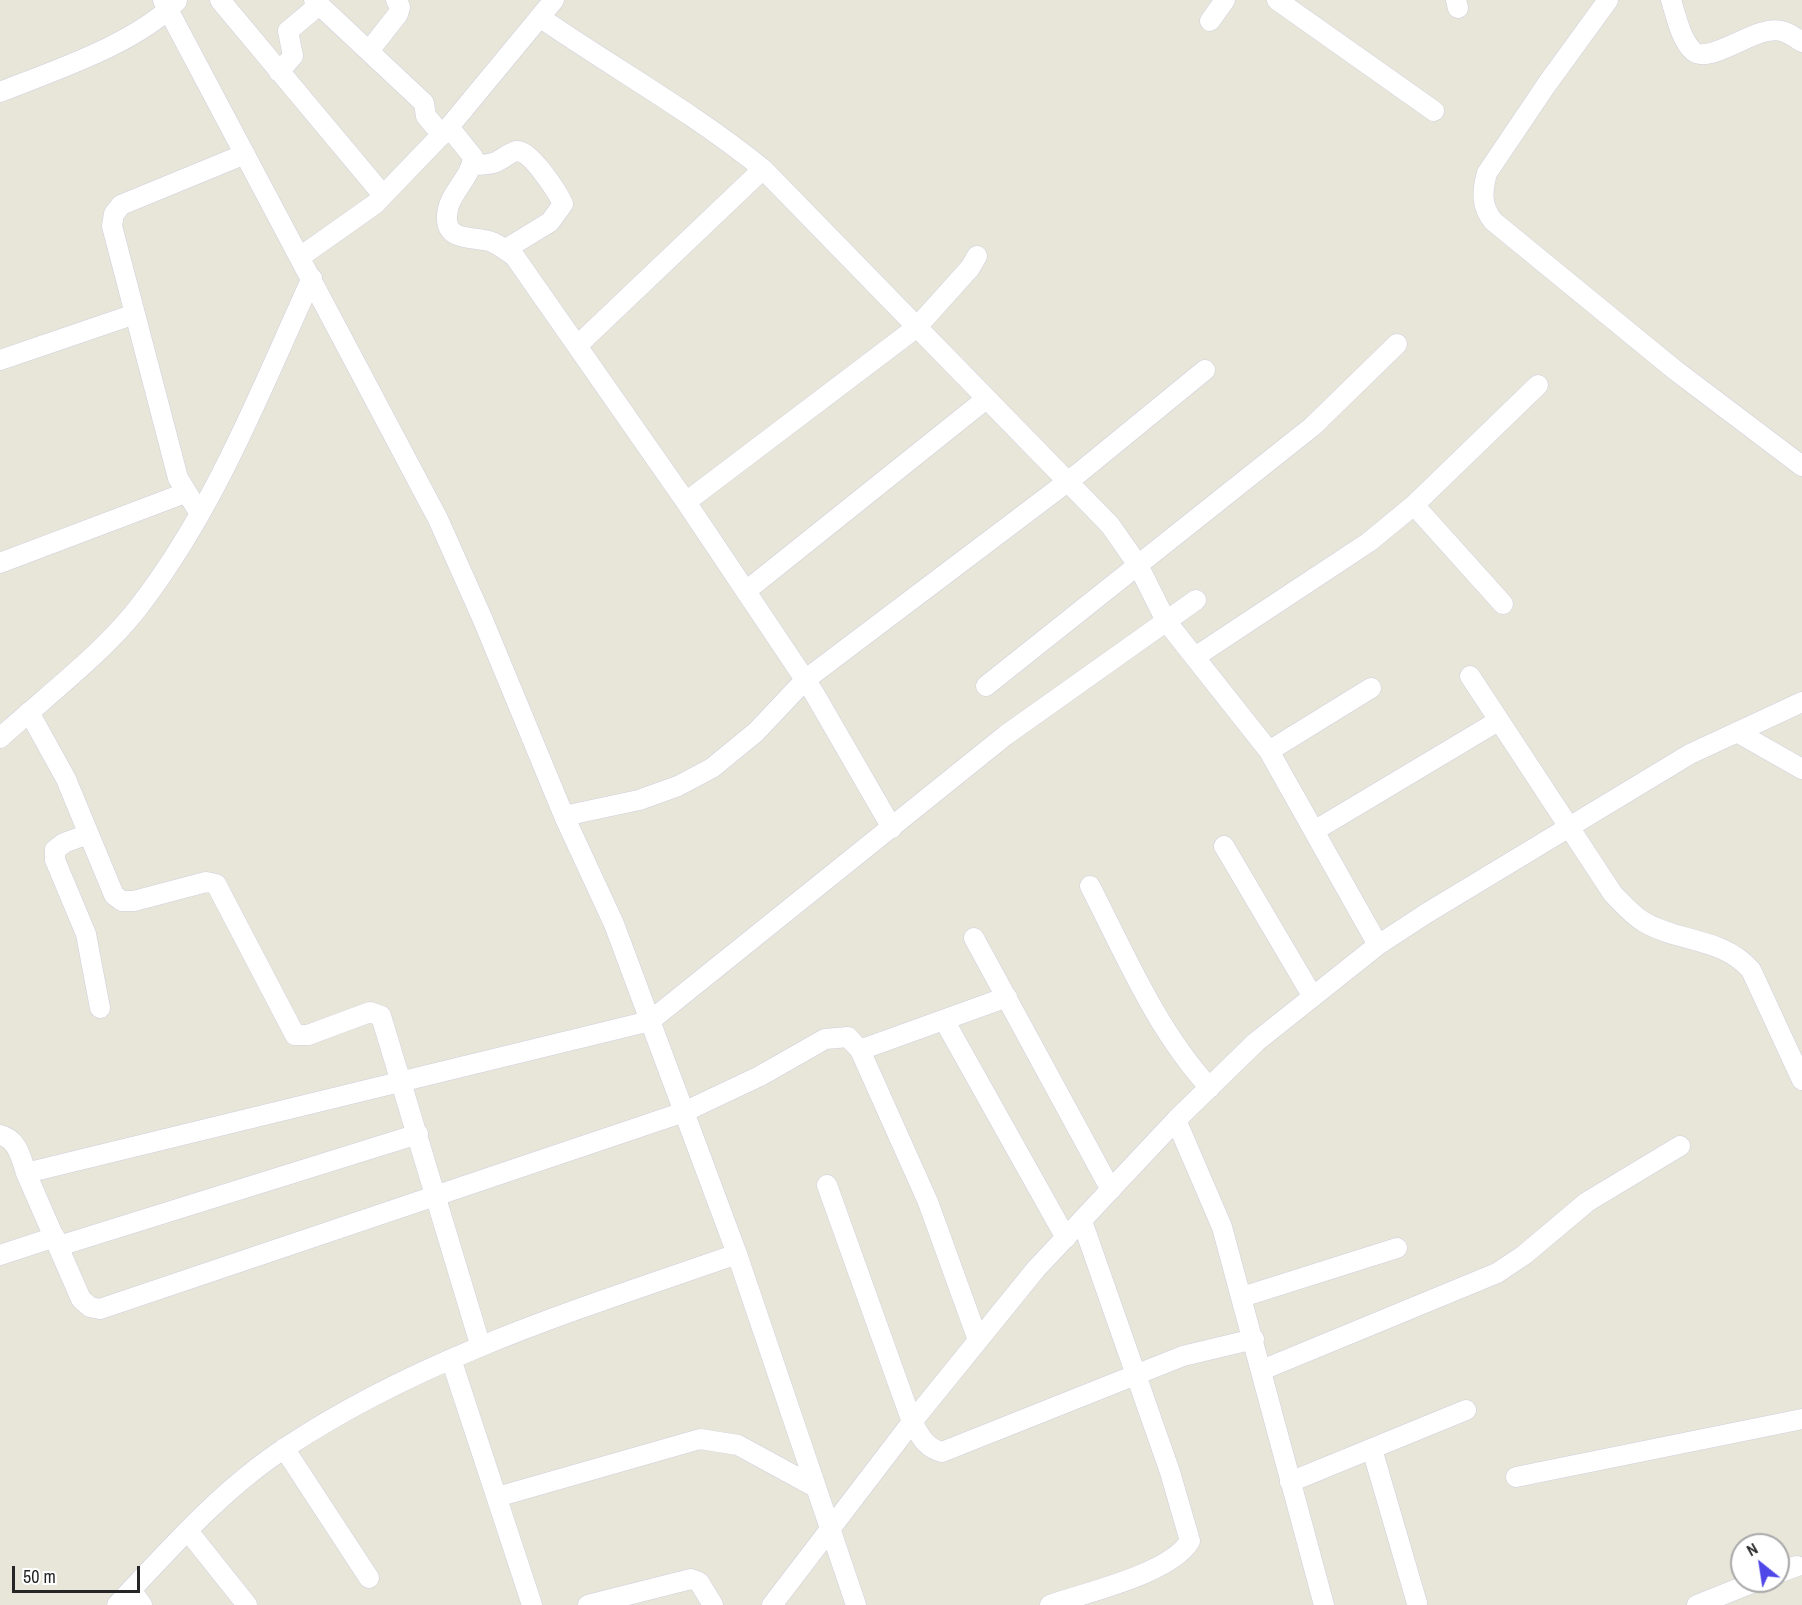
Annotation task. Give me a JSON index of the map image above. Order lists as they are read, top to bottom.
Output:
{
  "scale_bar": "50 m",
  "north": "top left"
}
